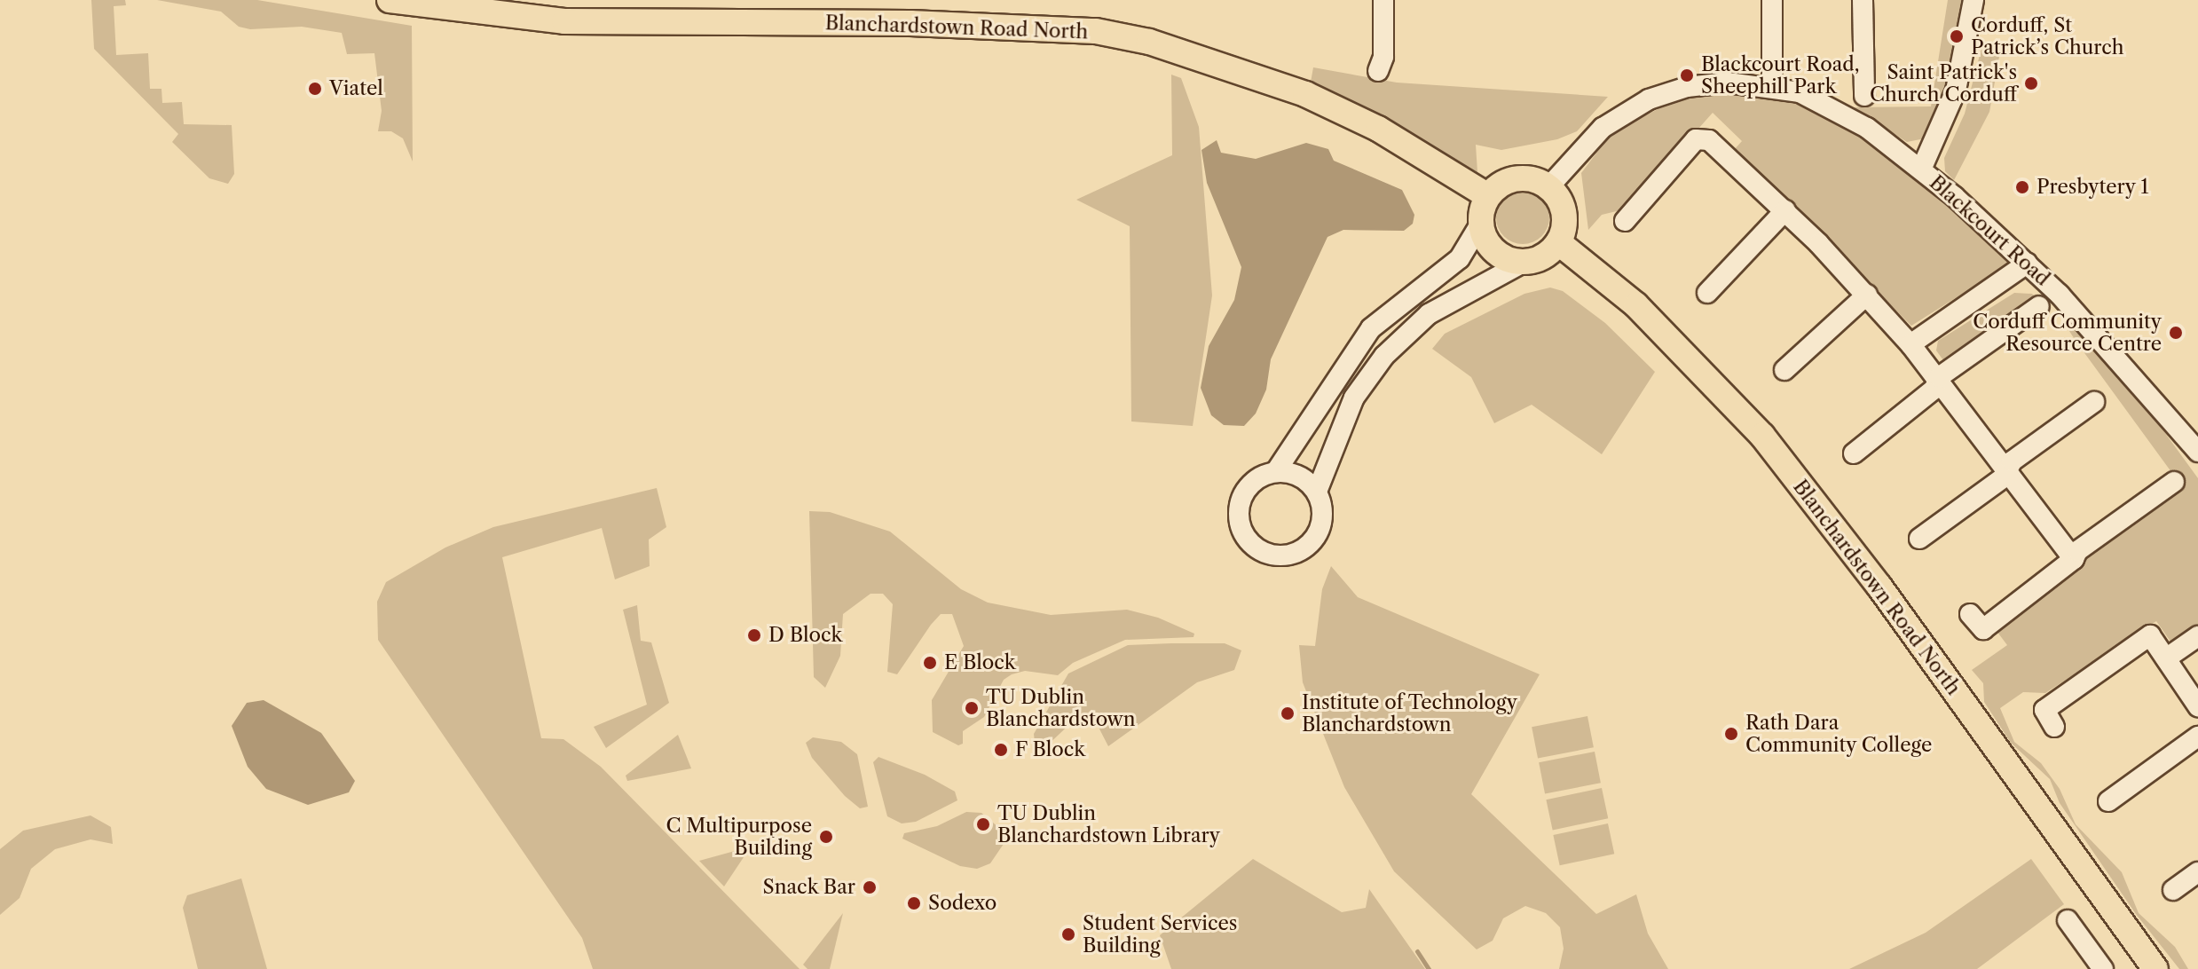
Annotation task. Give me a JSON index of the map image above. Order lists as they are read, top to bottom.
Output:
{
  "streets": {
    "main road": ["Blanchardstown Road North"],
    "street": ["Blackcourt Road"]
  },
  "crossings": [
    ["Blanchardstown Road North", "Blackcourt Road"]
  ],
  "places": [
    "Corduff, St Patrick’s Church",
    "Blackcourt Road, Sheephill Park",
    "Saint Patrick's Church Corduff",
    "Viatel",
    "Presbytery 1",
    "Corduff Community Resource Centre",
    "D Block",
    "E Block",
    "TU Dublin Blanchardstown",
    "Institute of Technology Blanchardstown",
    "Rath Dara Community College",
    "F Block",
    "TU Dublin Blanchardstown Library",
    "C Multipurpose Building",
    "Snack Bar",
    "Sodexo",
    "Student Services Building"
  ]
}
